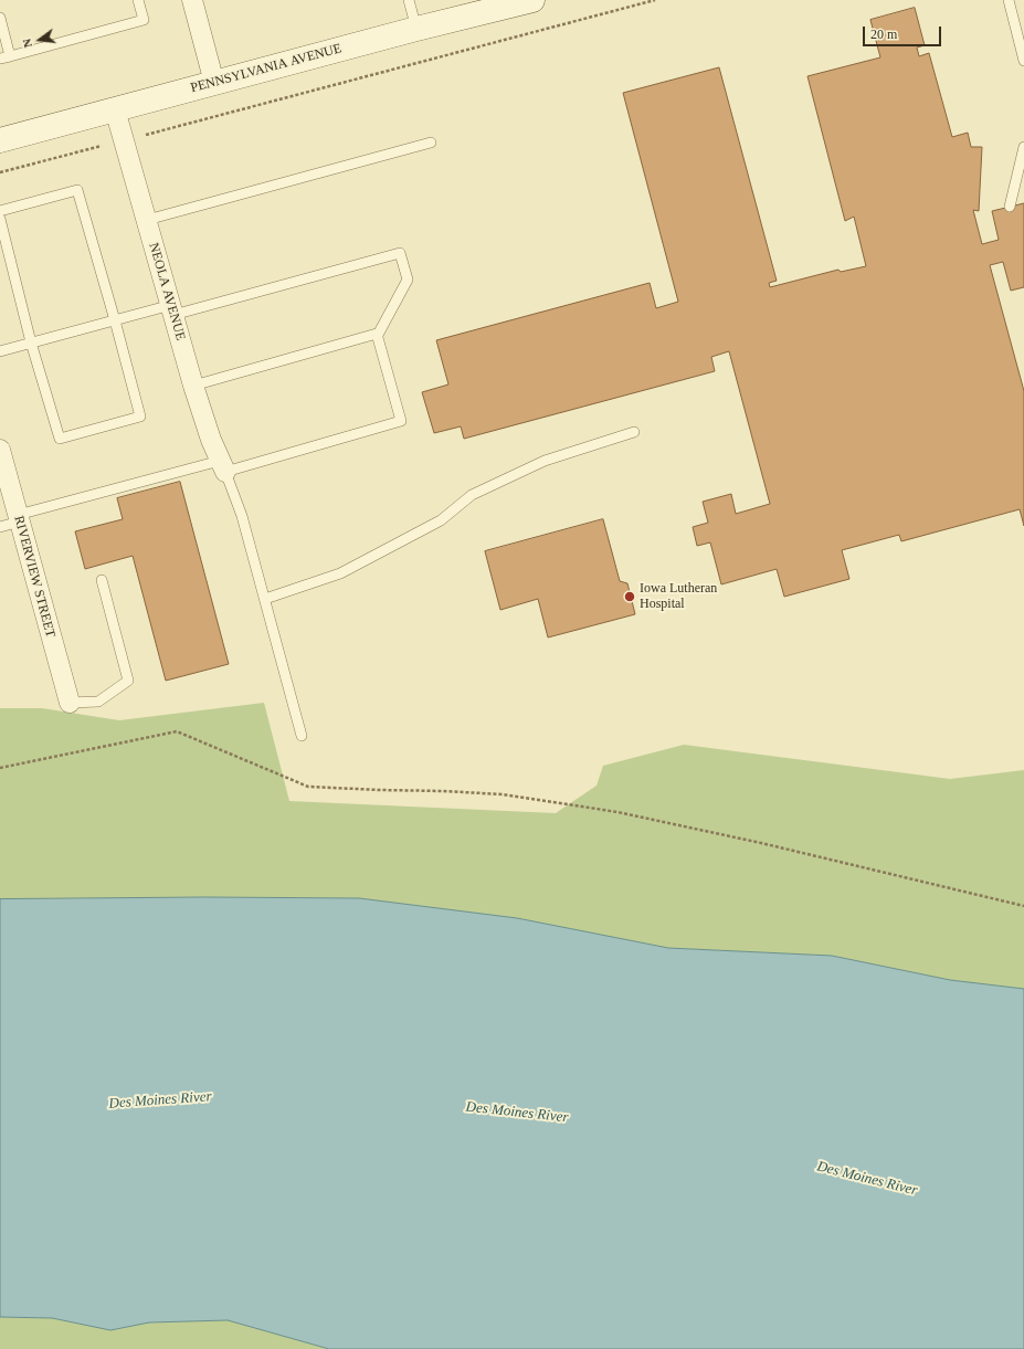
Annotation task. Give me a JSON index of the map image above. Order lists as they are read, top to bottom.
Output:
{
  "streets": {
    "street": ["PENNSYLVANIA AVENUE", "NEOLA AVENUE", "RIVERVIEW STREET"]
  },
  "crossings": [
    ["PENNSYLVANIA AVENUE", "NEOLA AVENUE"]
  ],
  "water": ["Des Moines River"],
  "places": ["Iowa Lutheran Hospital"],
  "scale_bar": "20 m",
  "north": "left"
}
